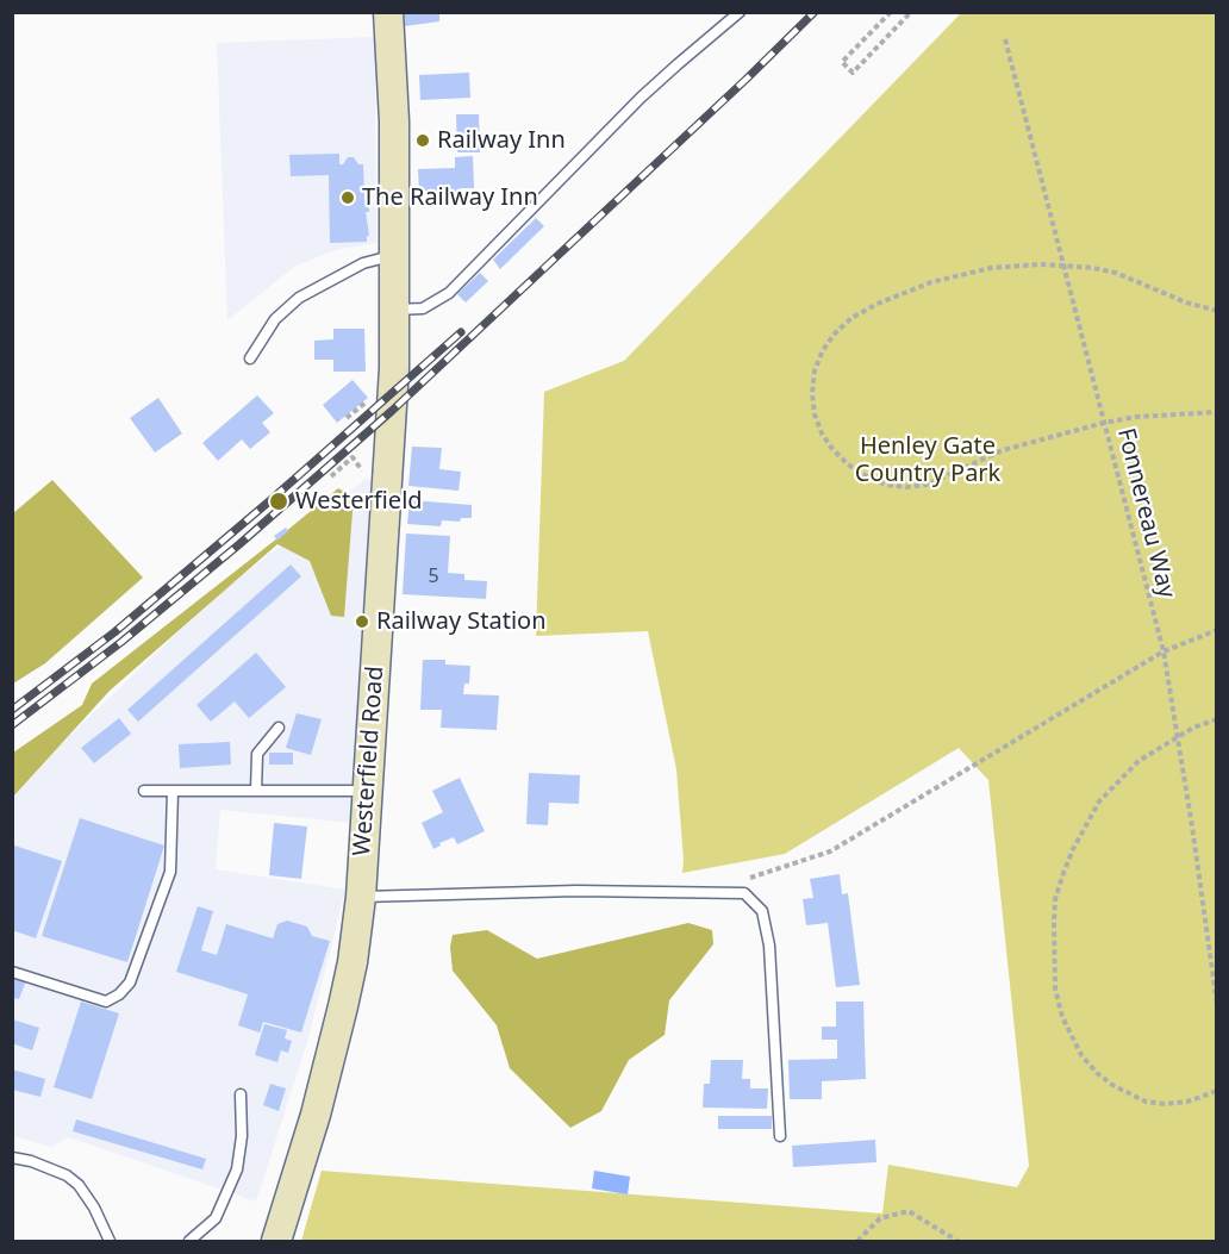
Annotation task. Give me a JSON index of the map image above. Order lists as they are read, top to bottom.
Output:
{
  "streets": {
    "main road": ["Westerfield Road"],
    "path": ["Fonnereau Way"]
  },
  "parks": ["Henley Gate Country Park"],
  "places": [
    "Railway Inn",
    "The Railway Inn",
    "Westerfield",
    "Railway Station"
  ],
  "house_numbers": ["5"]
}
